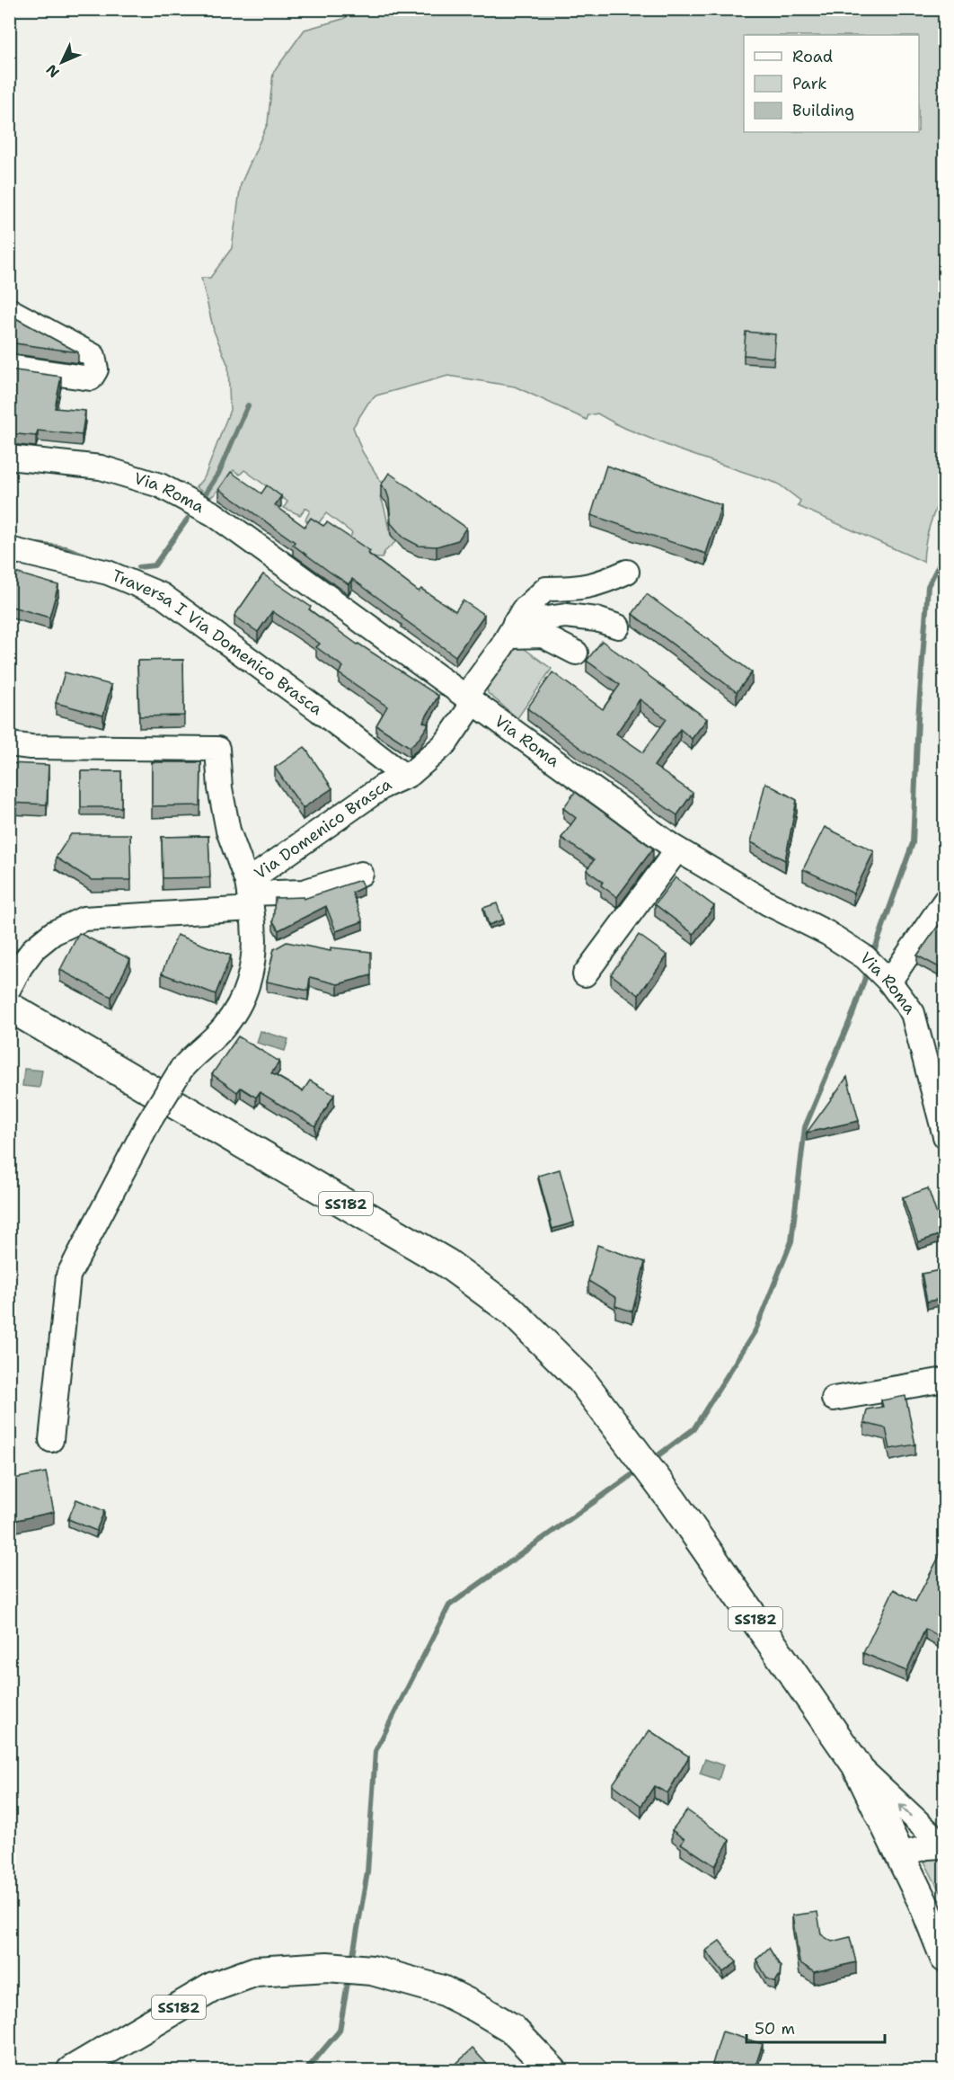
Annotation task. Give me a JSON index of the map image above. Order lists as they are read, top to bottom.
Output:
{
  "streets": {
    "main road": ["SS182"],
    "street": ["Via Roma", "Traversa I Via Domenico Brasca", "Via Domenico Brasca"]
  },
  "crossings": [
    ["Via Roma", "Via Domenico Brasca"],
    ["Traversa I Via Domenico Brasca", "Via Domenico Brasca"]
  ],
  "legend": ["Road", "Park", "Building"],
  "scale_bar": "50 m",
  "north": "bottom left"
}
